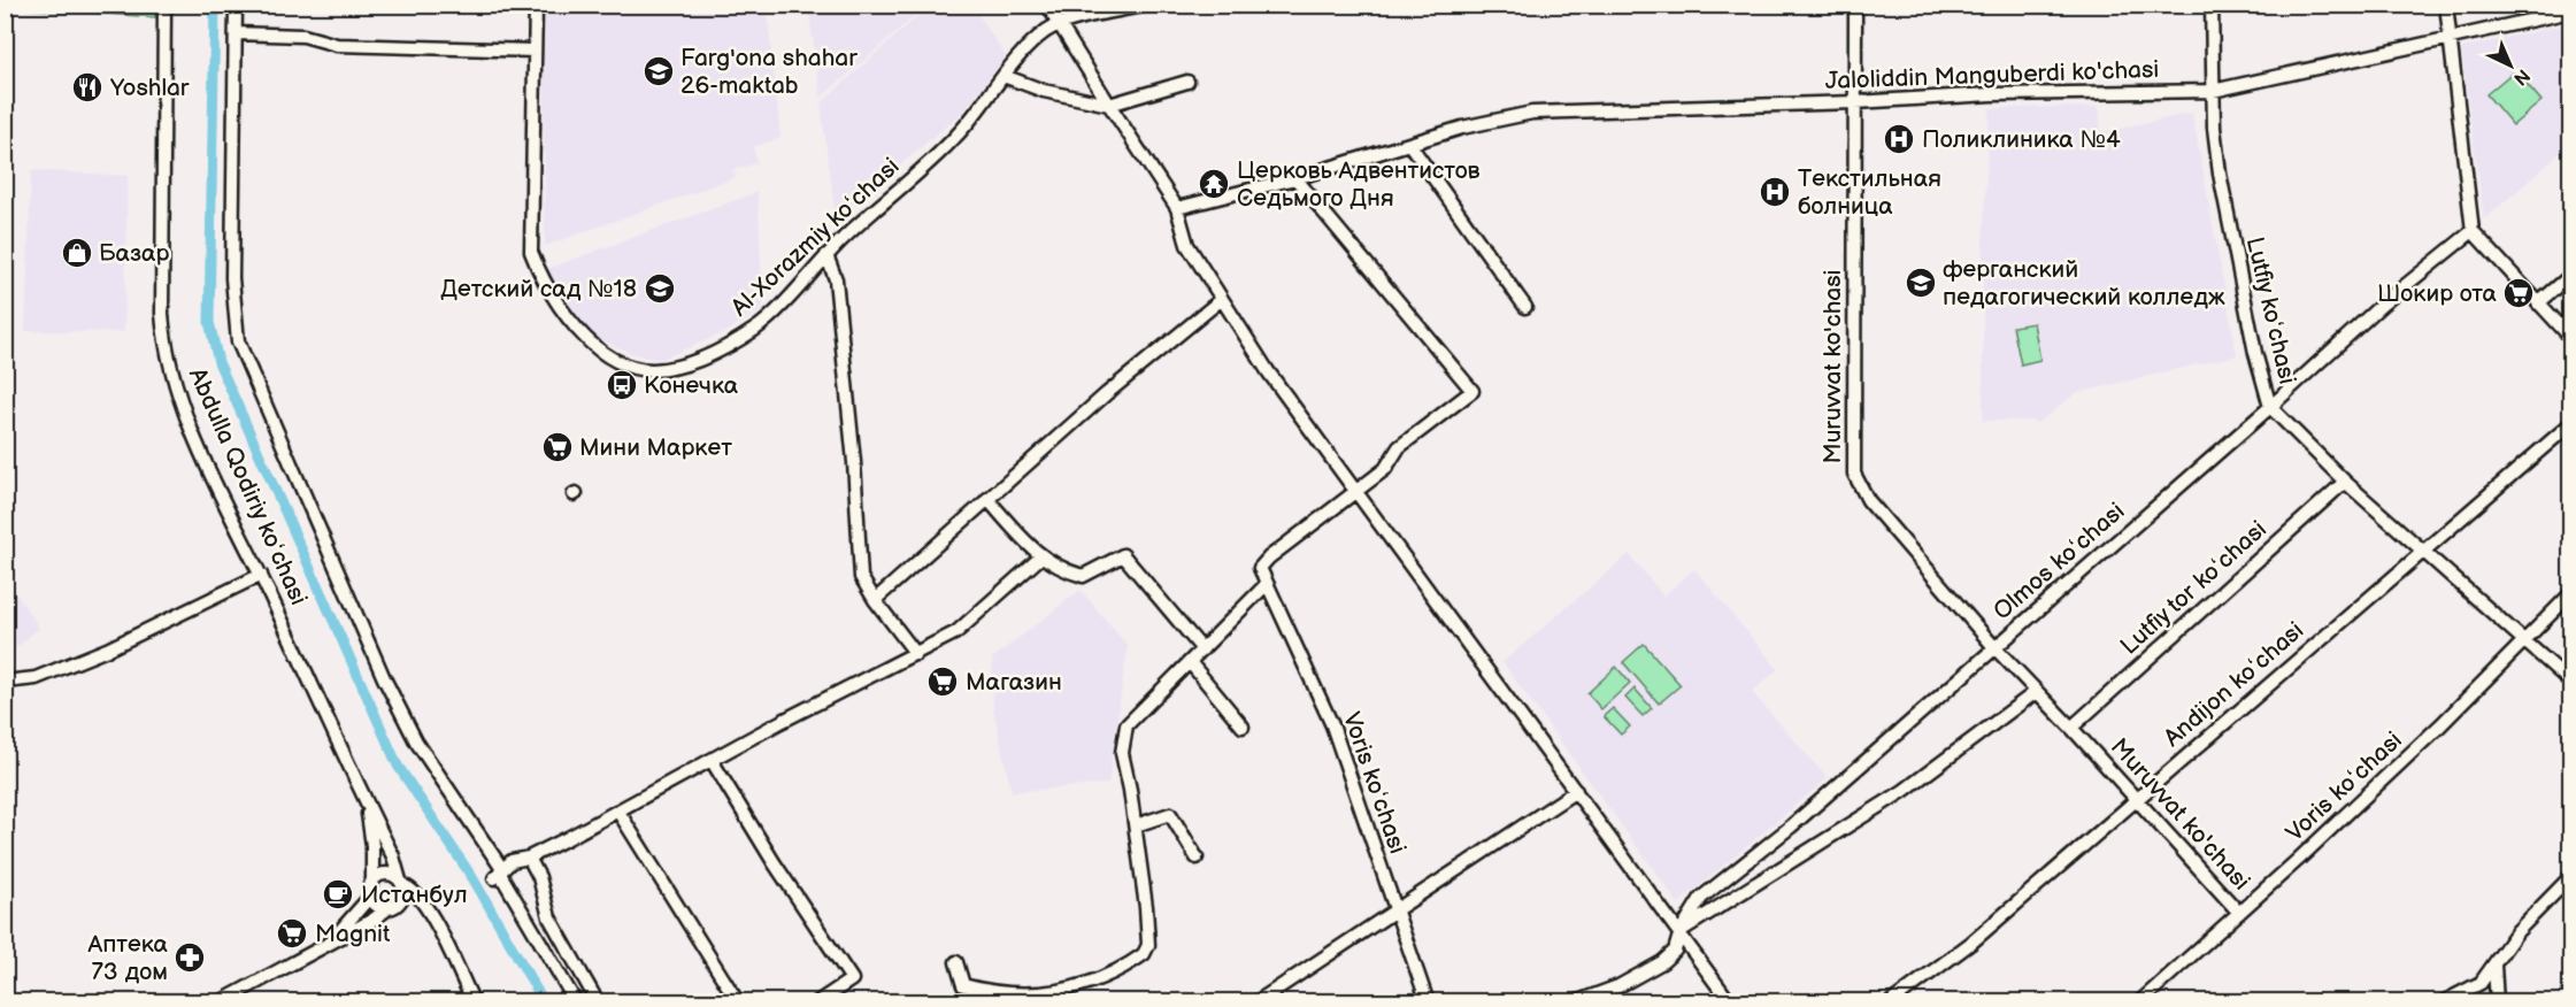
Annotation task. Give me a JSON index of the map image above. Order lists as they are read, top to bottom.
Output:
{
  "streets": {
    "street": [
      "Jaloliddin Manguberdi ko'chasi",
      "Al-Xorazmiy koʻchasi",
      "Lutfiy koʻchasi",
      "Muruvvat ko'chasi",
      "Abdulla Qodiriy koʻchasi",
      "Olmos koʻchasi",
      "Lutfiy tor koʻchasi",
      "Andijon koʻchasi",
      "Voris koʻchasi"
    ]
  },
  "crossings": [
    ["Jaloliddin Manguberdi ko'chasi", "Lutfiy koʻchasi"],
    ["Jaloliddin Manguberdi ko'chasi", "Muruvvat ko'chasi"],
    ["Lutfiy koʻchasi", "Olmos koʻchasi"],
    ["Lutfiy koʻchasi", "Lutfiy tor koʻchasi"],
    ["Lutfiy koʻchasi", "Andijon koʻchasi"],
    ["Lutfiy koʻchasi", "Voris koʻchasi"],
    ["Muruvvat ko'chasi", "Olmos koʻchasi"],
    ["Muruvvat ko'chasi", "Lutfiy tor koʻchasi"],
    ["Muruvvat ko'chasi", "Andijon koʻchasi"],
    ["Muruvvat ko'chasi", "Voris koʻchasi"]
  ],
  "places": {
    "school or university": ["Farg'ona shahar 26-maktab", "ферганский педагогический колледж", "Детский сад №18"],
    "restaurant": ["Yoshlar"],
    "hospital": ["Поликлиника №4", "Текстильная болница"],
    "temple": ["Церковь Адвентистов Седьмого Дня"],
    "shop": ["Базар"],
    "supermarket": [
      "Шокир ота",
      "Мини Маркет",
      "Магазин",
      "Magnit"
    ],
    "bus stop": ["Конечка"],
    "cafe": ["Истанбул"],
    "pharmacy": ["Аптека 73 дом"]
  },
  "north": "bottom right"
}
